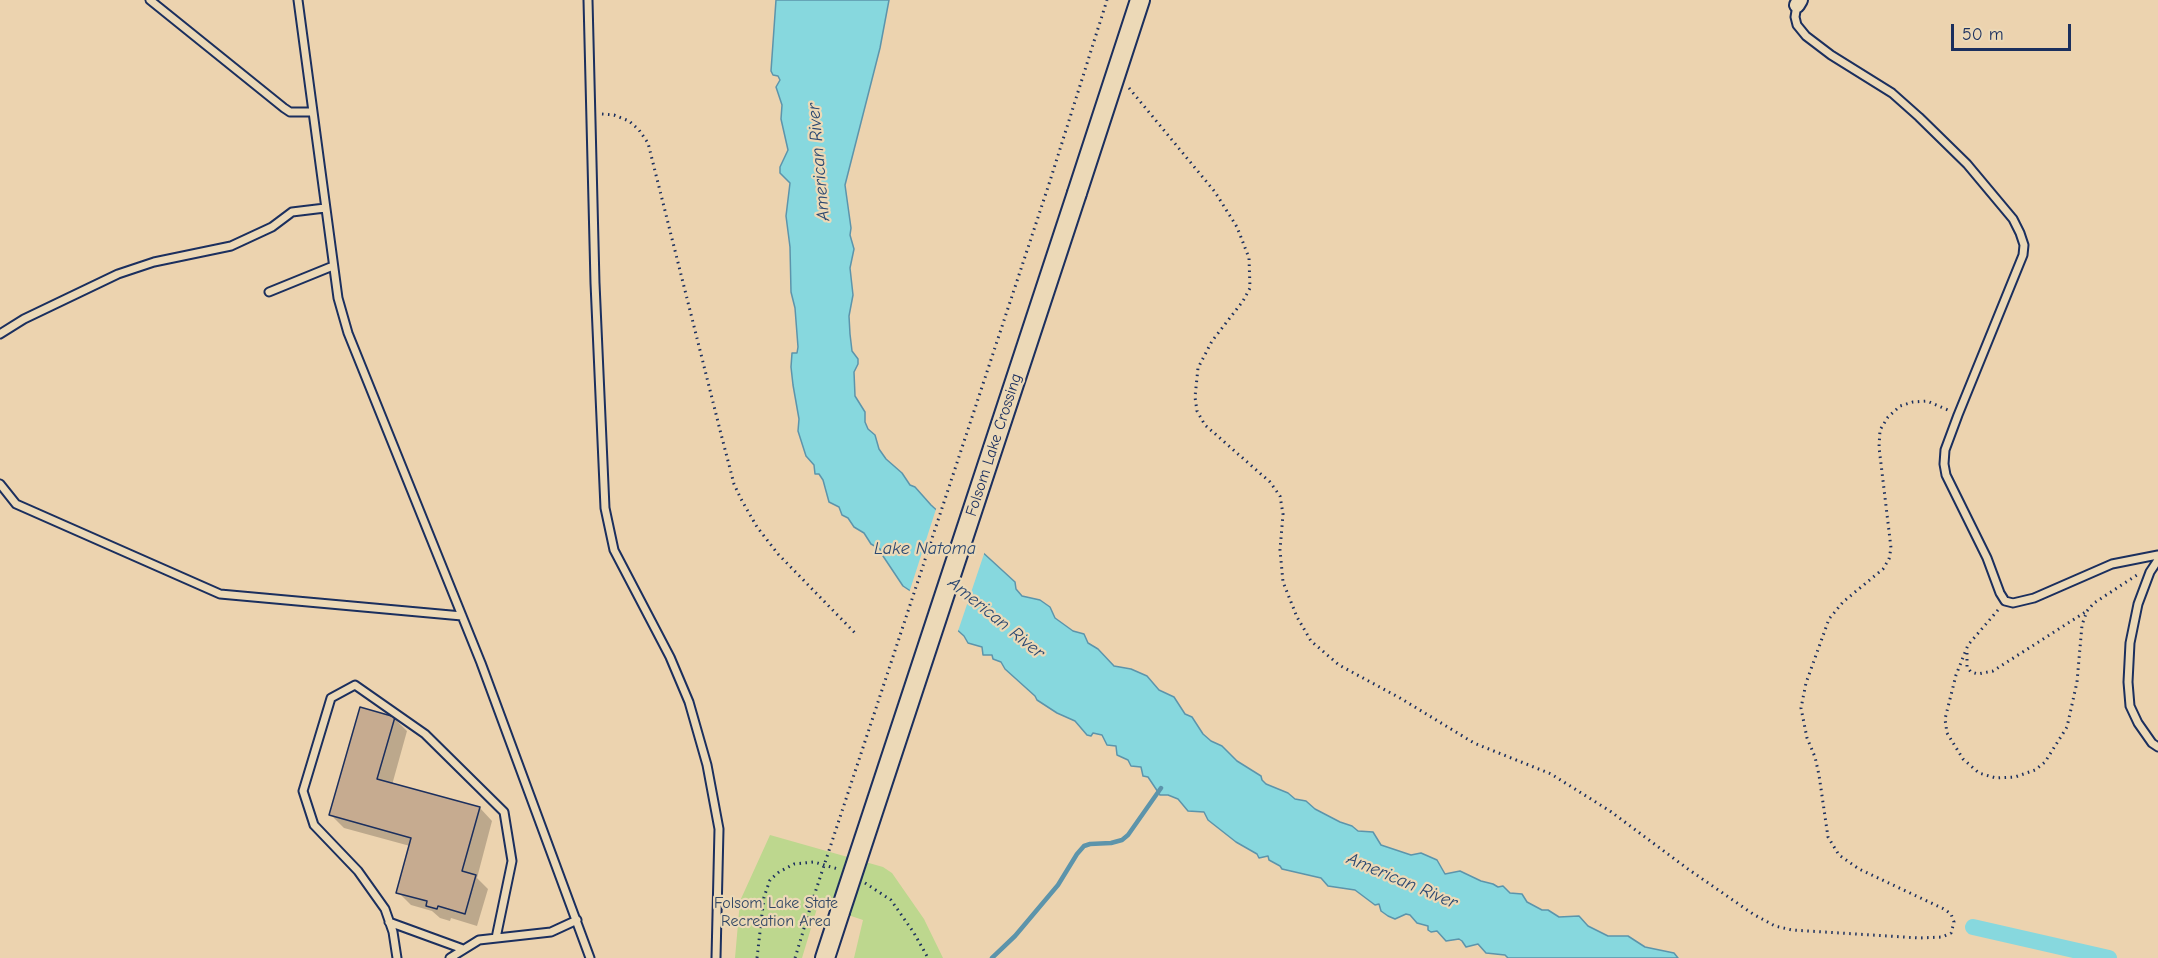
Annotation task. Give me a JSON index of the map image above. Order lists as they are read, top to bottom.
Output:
{
  "streets": {
    "main road": ["Folsom Lake Crossing"]
  },
  "water": ["American River", "Lake Natoma"],
  "parks": ["Folsom Lake State Recreation Area"],
  "scale_bar": "50 m"
}
